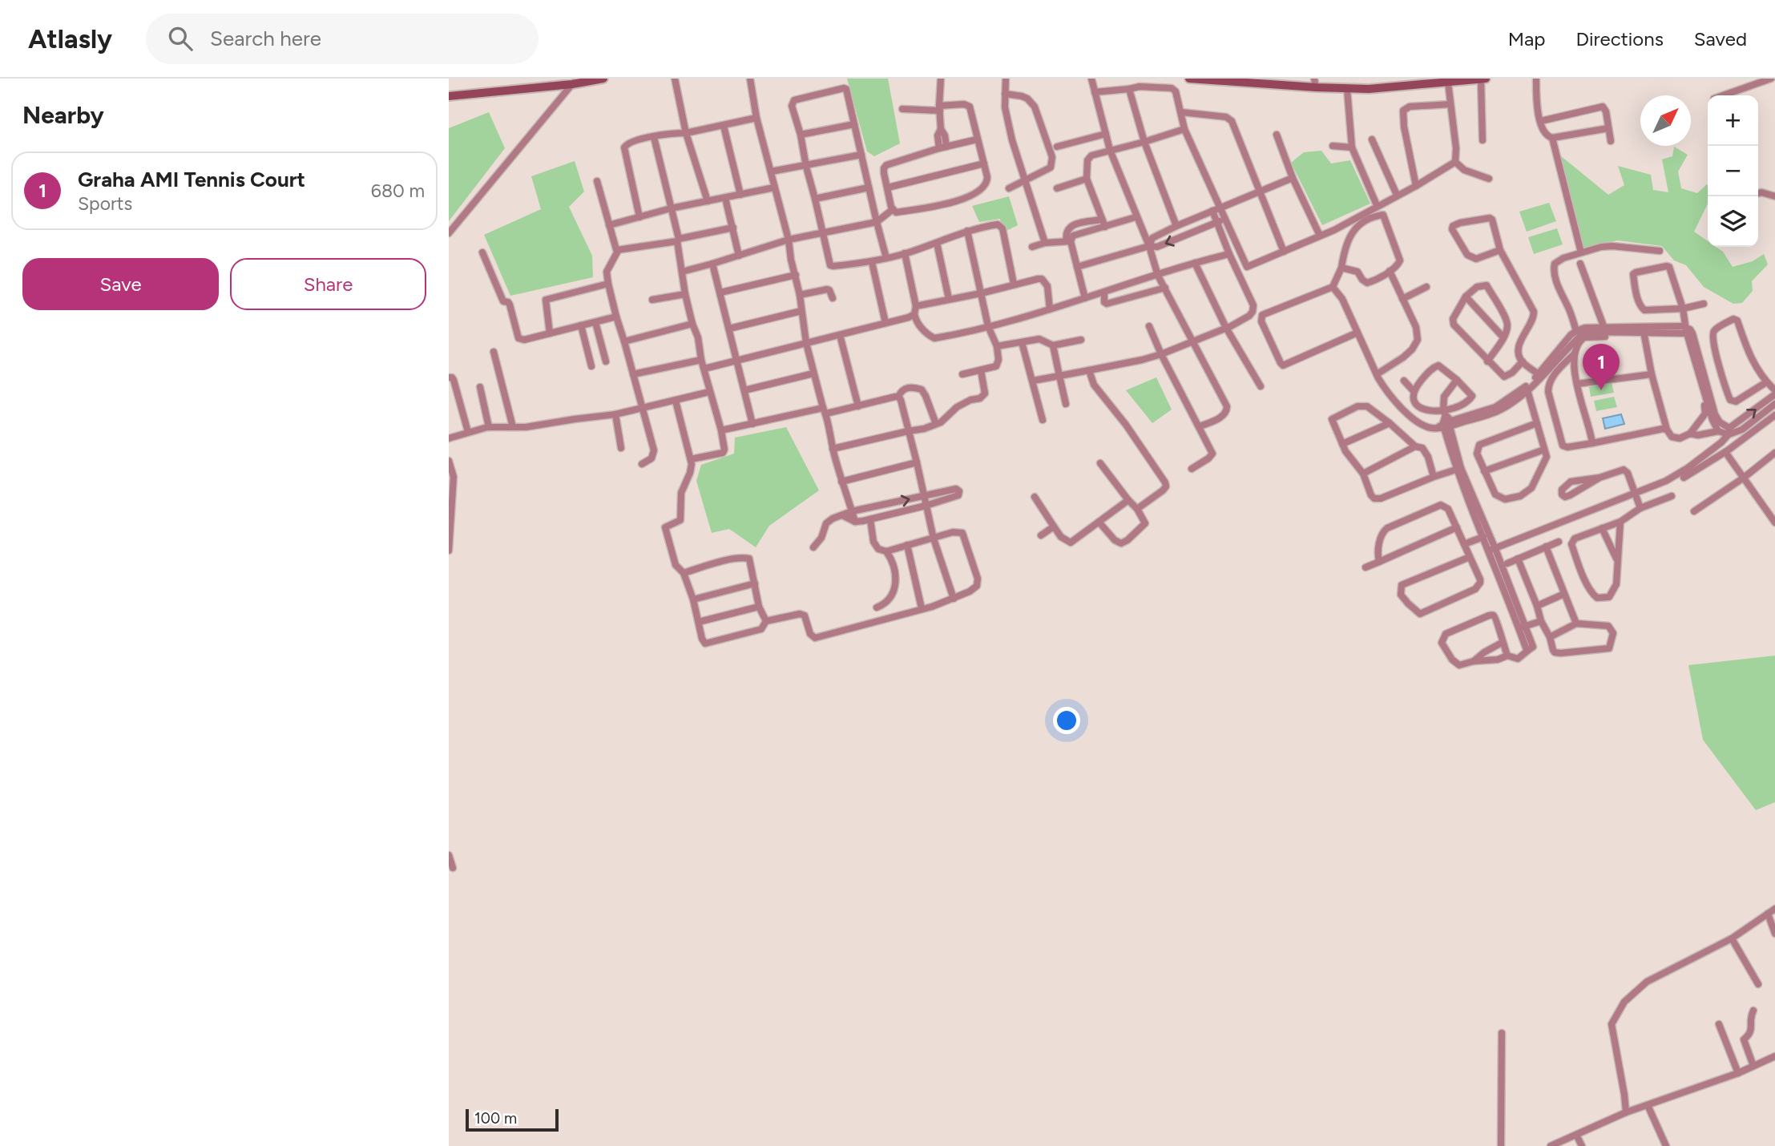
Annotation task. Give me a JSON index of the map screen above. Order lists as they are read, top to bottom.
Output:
{
  "scale_bar": "100 m",
  "north": "top right",
  "page": {
    "header": "Atlasly",
    "search": "Search here",
    "nav": ["Map", "Directions", "Saved"],
    "heading": "Nearby",
    "map_buttons": ["+", "−"],
    "list": [
      {
        "mark": "1",
        "name": "Graha AMI Tennis Court",
        "note": "Sports",
        "value": "680 m"
      }
    ],
    "buttons": ["Save", "Share"],
    "pins": "1",
    "scale": "100 m"
  }
}
